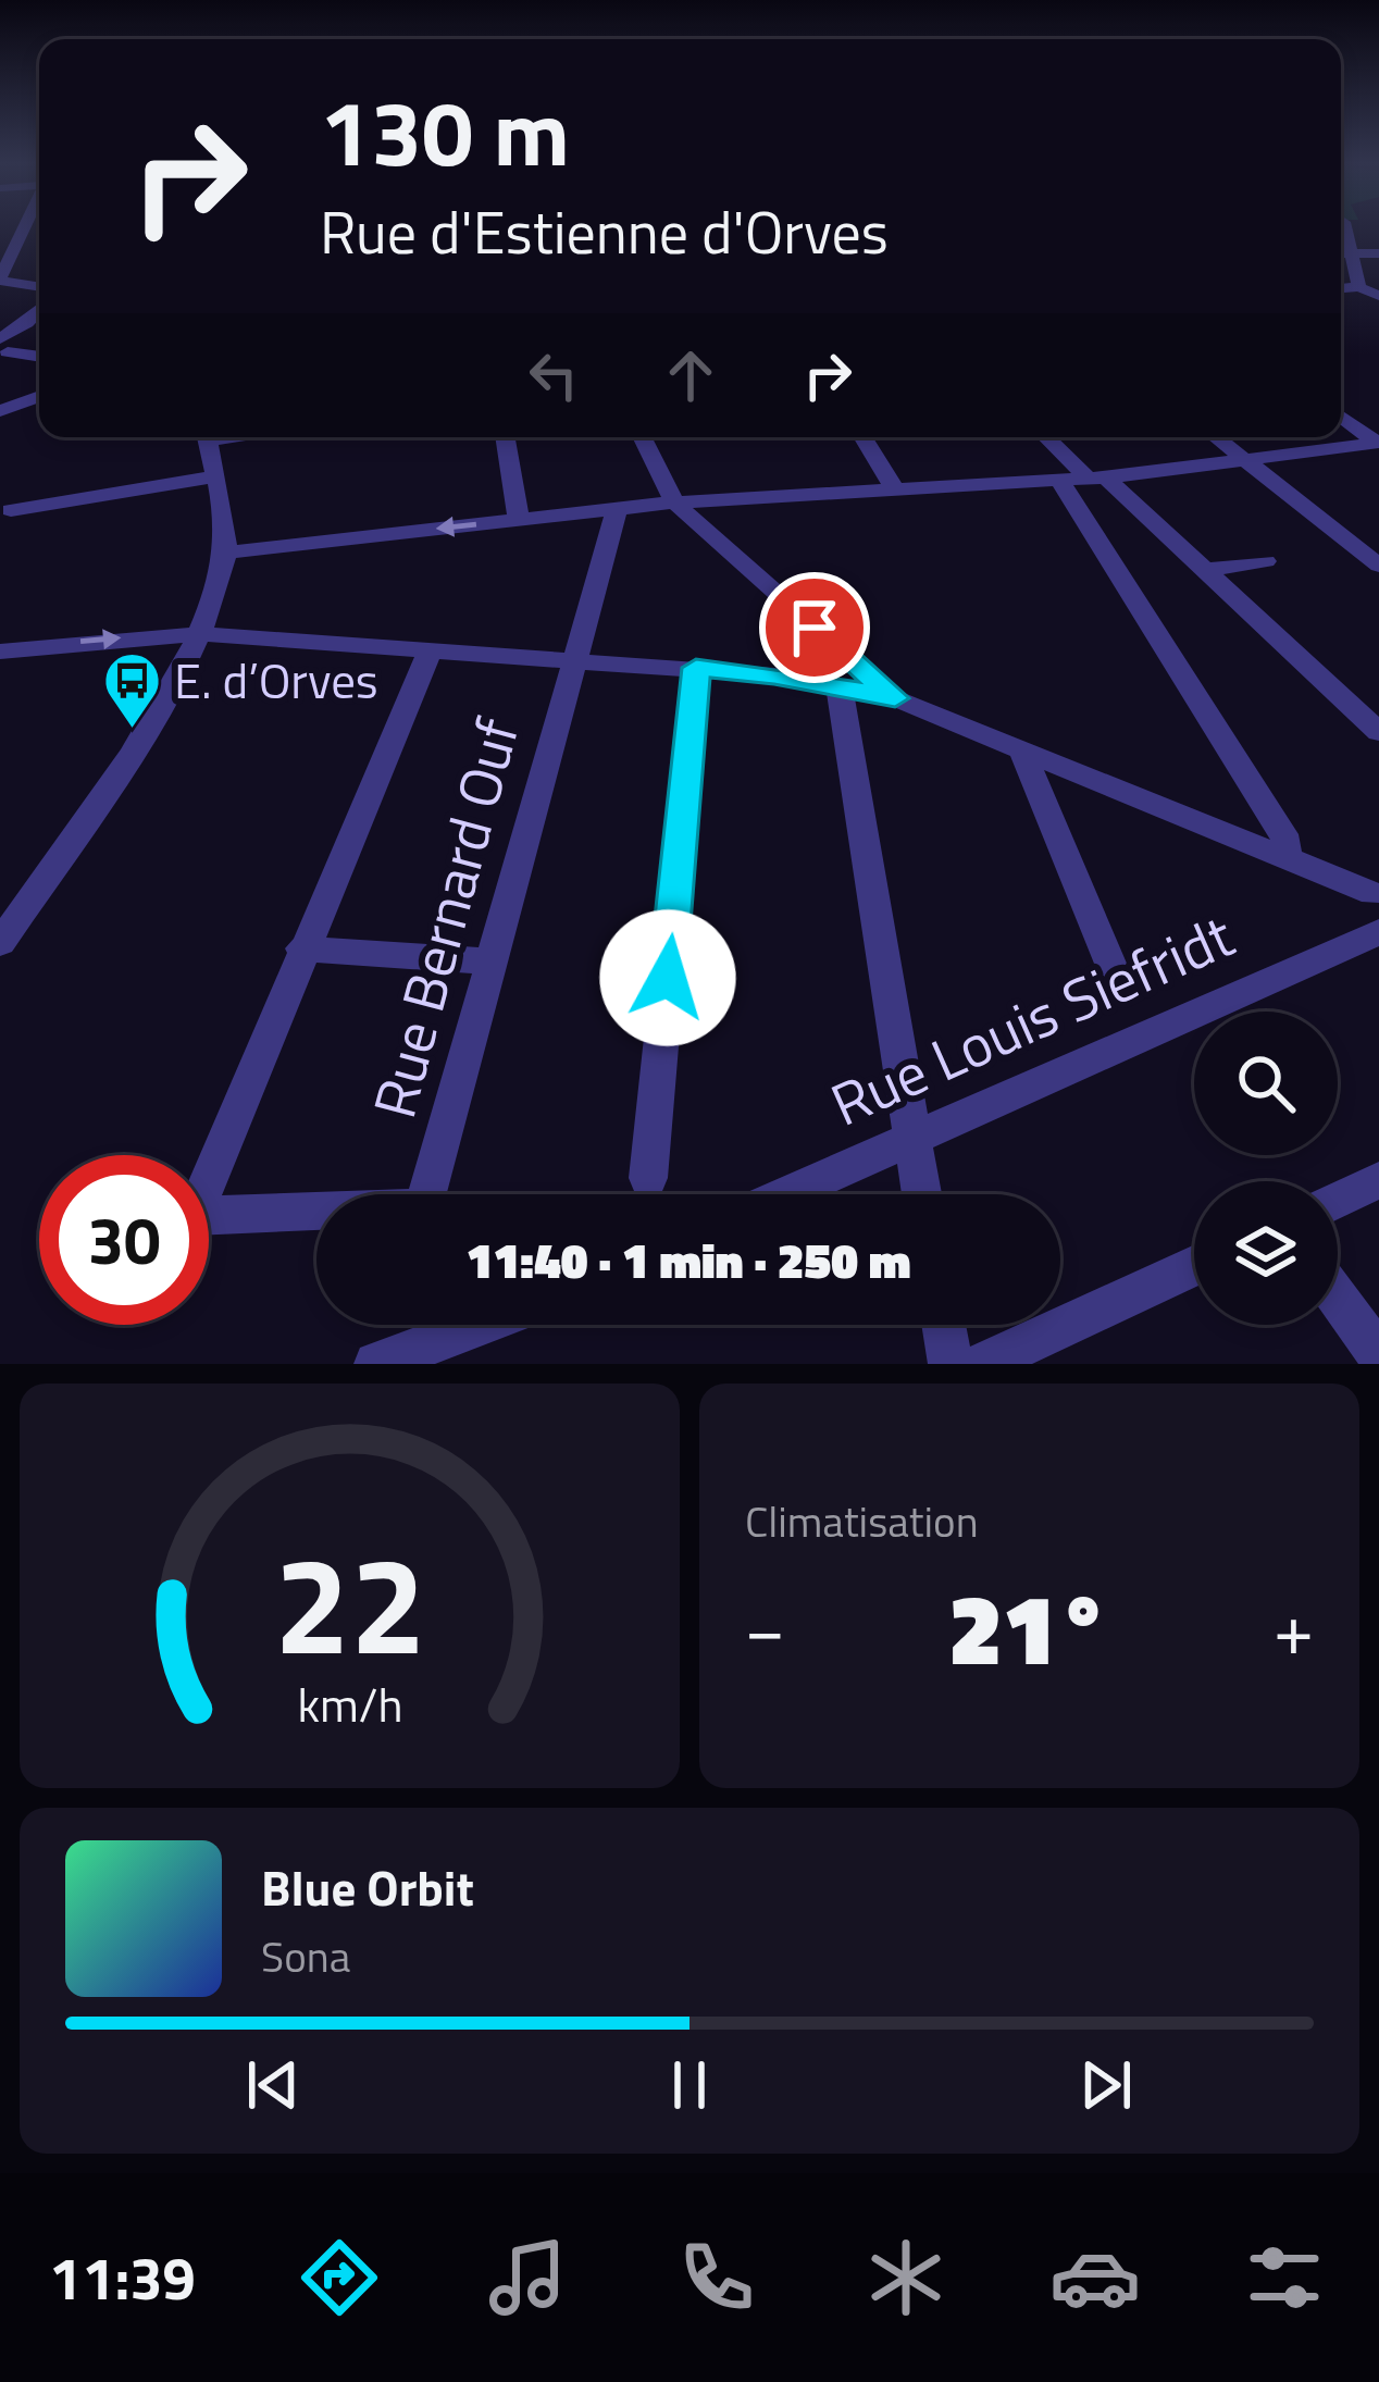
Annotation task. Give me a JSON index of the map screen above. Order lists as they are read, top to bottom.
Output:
{
  "streets": {
    "street": ["Rue Bernard Ouf", "Rue Louis Siefridt"]
  },
  "places": {
    "bus stop": ["E. d’Orves"]
  },
  "page": {
    "turn": ["130 m", "Rue d'Estienne d'Orves"],
    "limit": "30",
    "trip": "11:40 · 1 min · 250 m",
    "tile": "Climatisation",
    "heat": ["−", "21°", "+"],
    "song": ["Blue Orbit", "Sona"],
    "tabs": "11:39",
    "gauge": ["22", "km/h"]
  }
}
